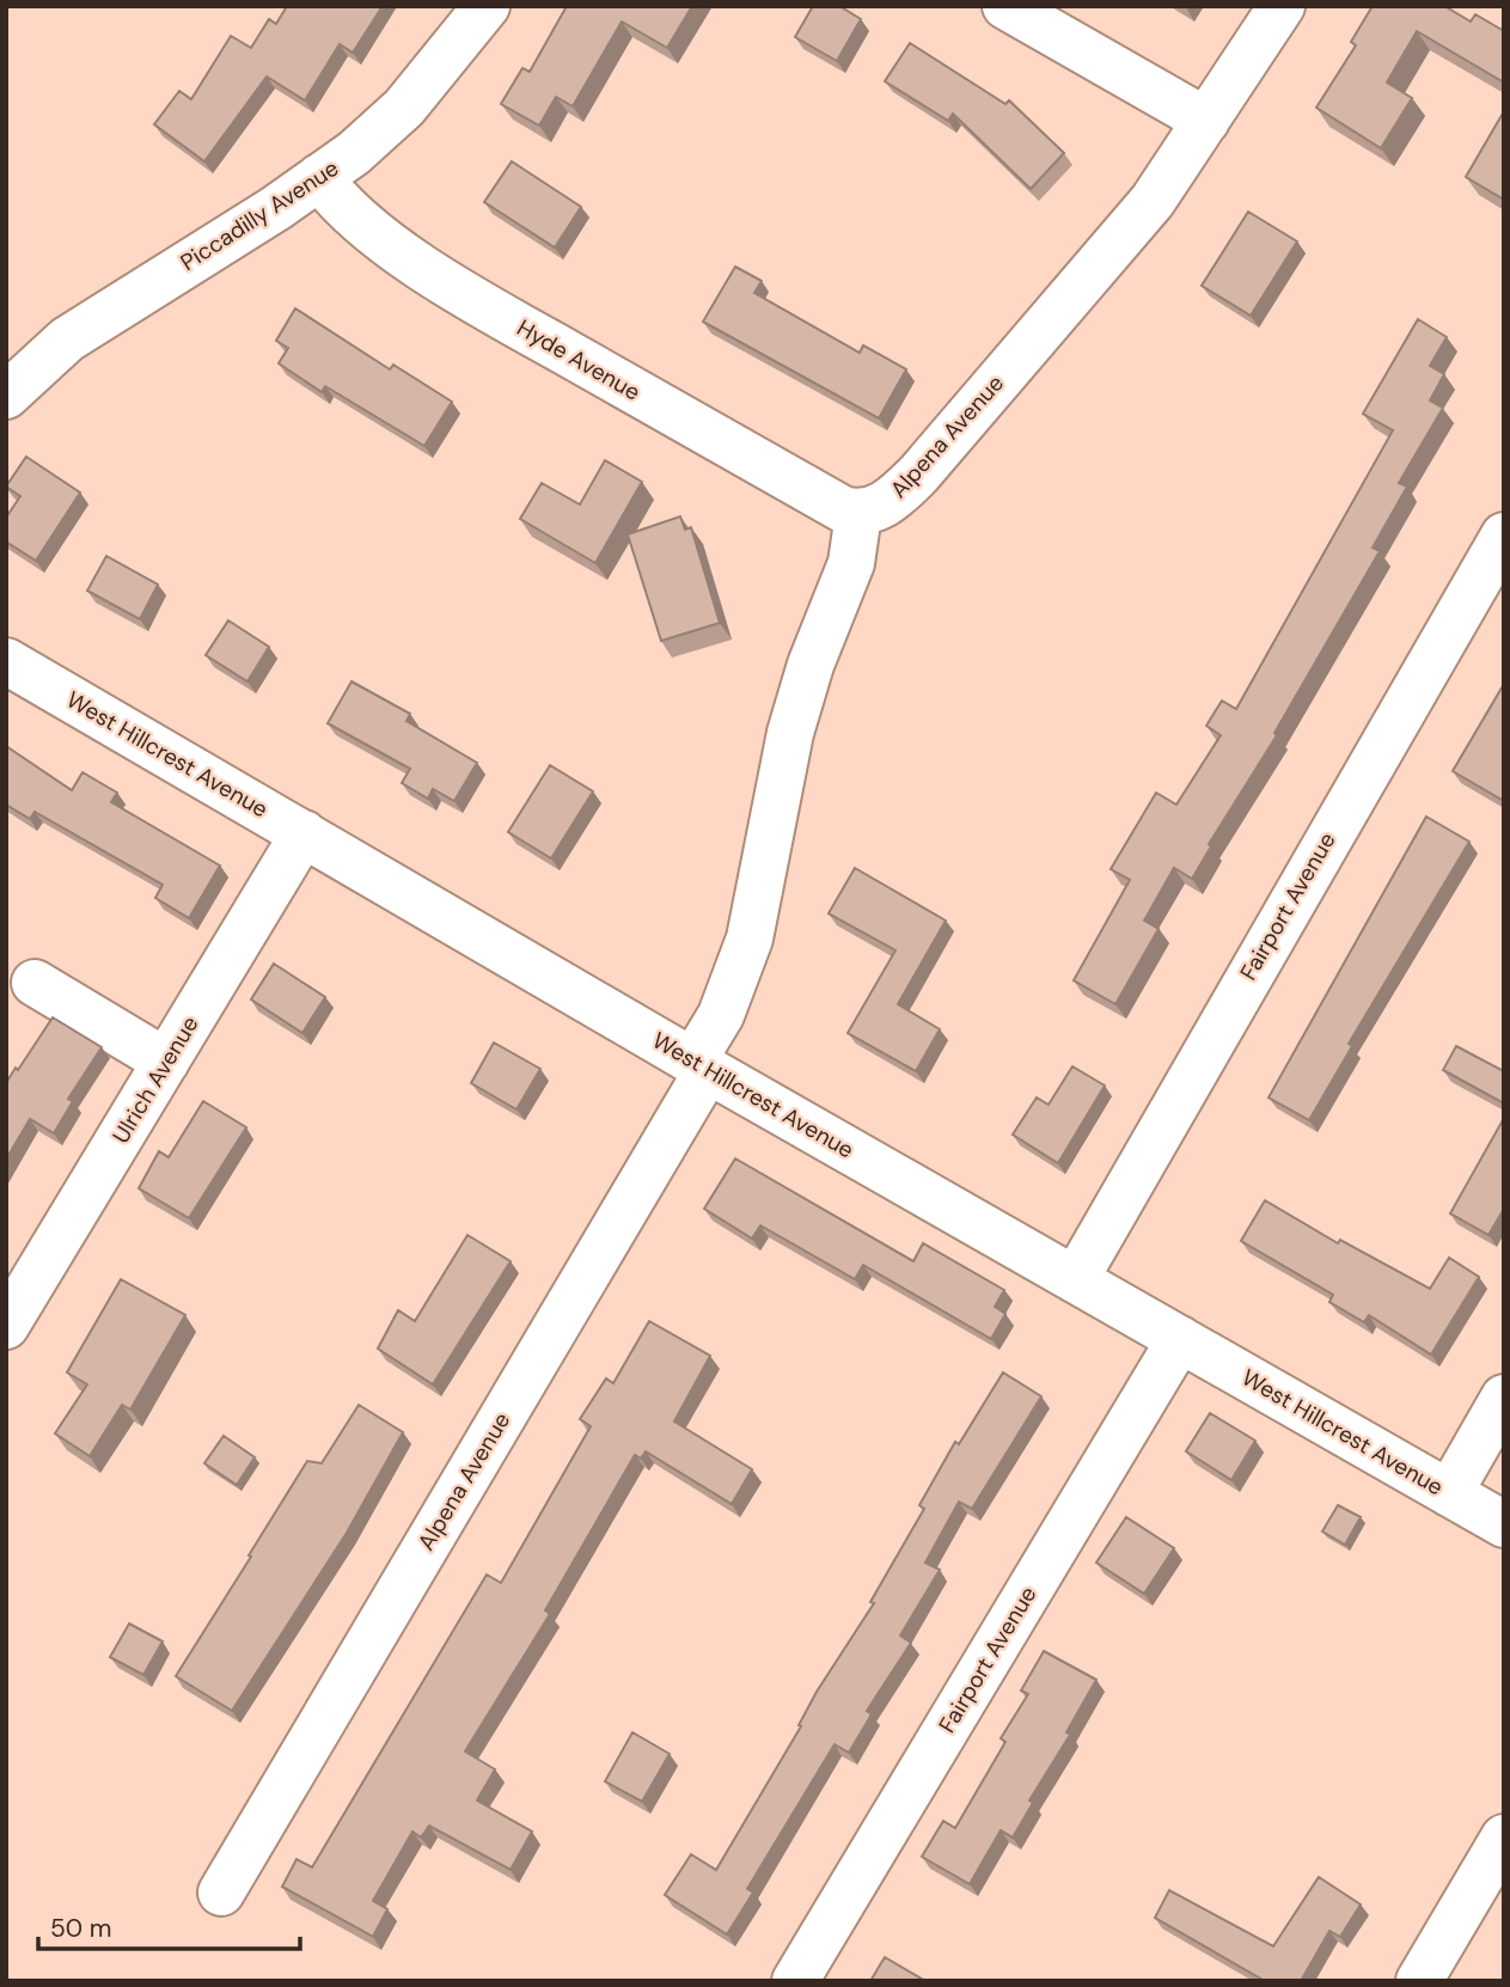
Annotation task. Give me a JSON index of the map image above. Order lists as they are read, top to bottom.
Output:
{
  "streets": {
    "street": [
      "Piccadilly Avenue",
      "Hyde Avenue",
      "Alpena Avenue",
      "West Hillcrest Avenue",
      "Fairport Avenue",
      "Ulrich Avenue"
    ]
  },
  "crossings": [
    ["Piccadilly Avenue", "Hyde Avenue"],
    ["Hyde Avenue", "Alpena Avenue"],
    ["Alpena Avenue", "West Hillcrest Avenue"],
    ["West Hillcrest Avenue", "Fairport Avenue"],
    ["West Hillcrest Avenue", "Ulrich Avenue"]
  ],
  "scale_bar": "50 m"
}
